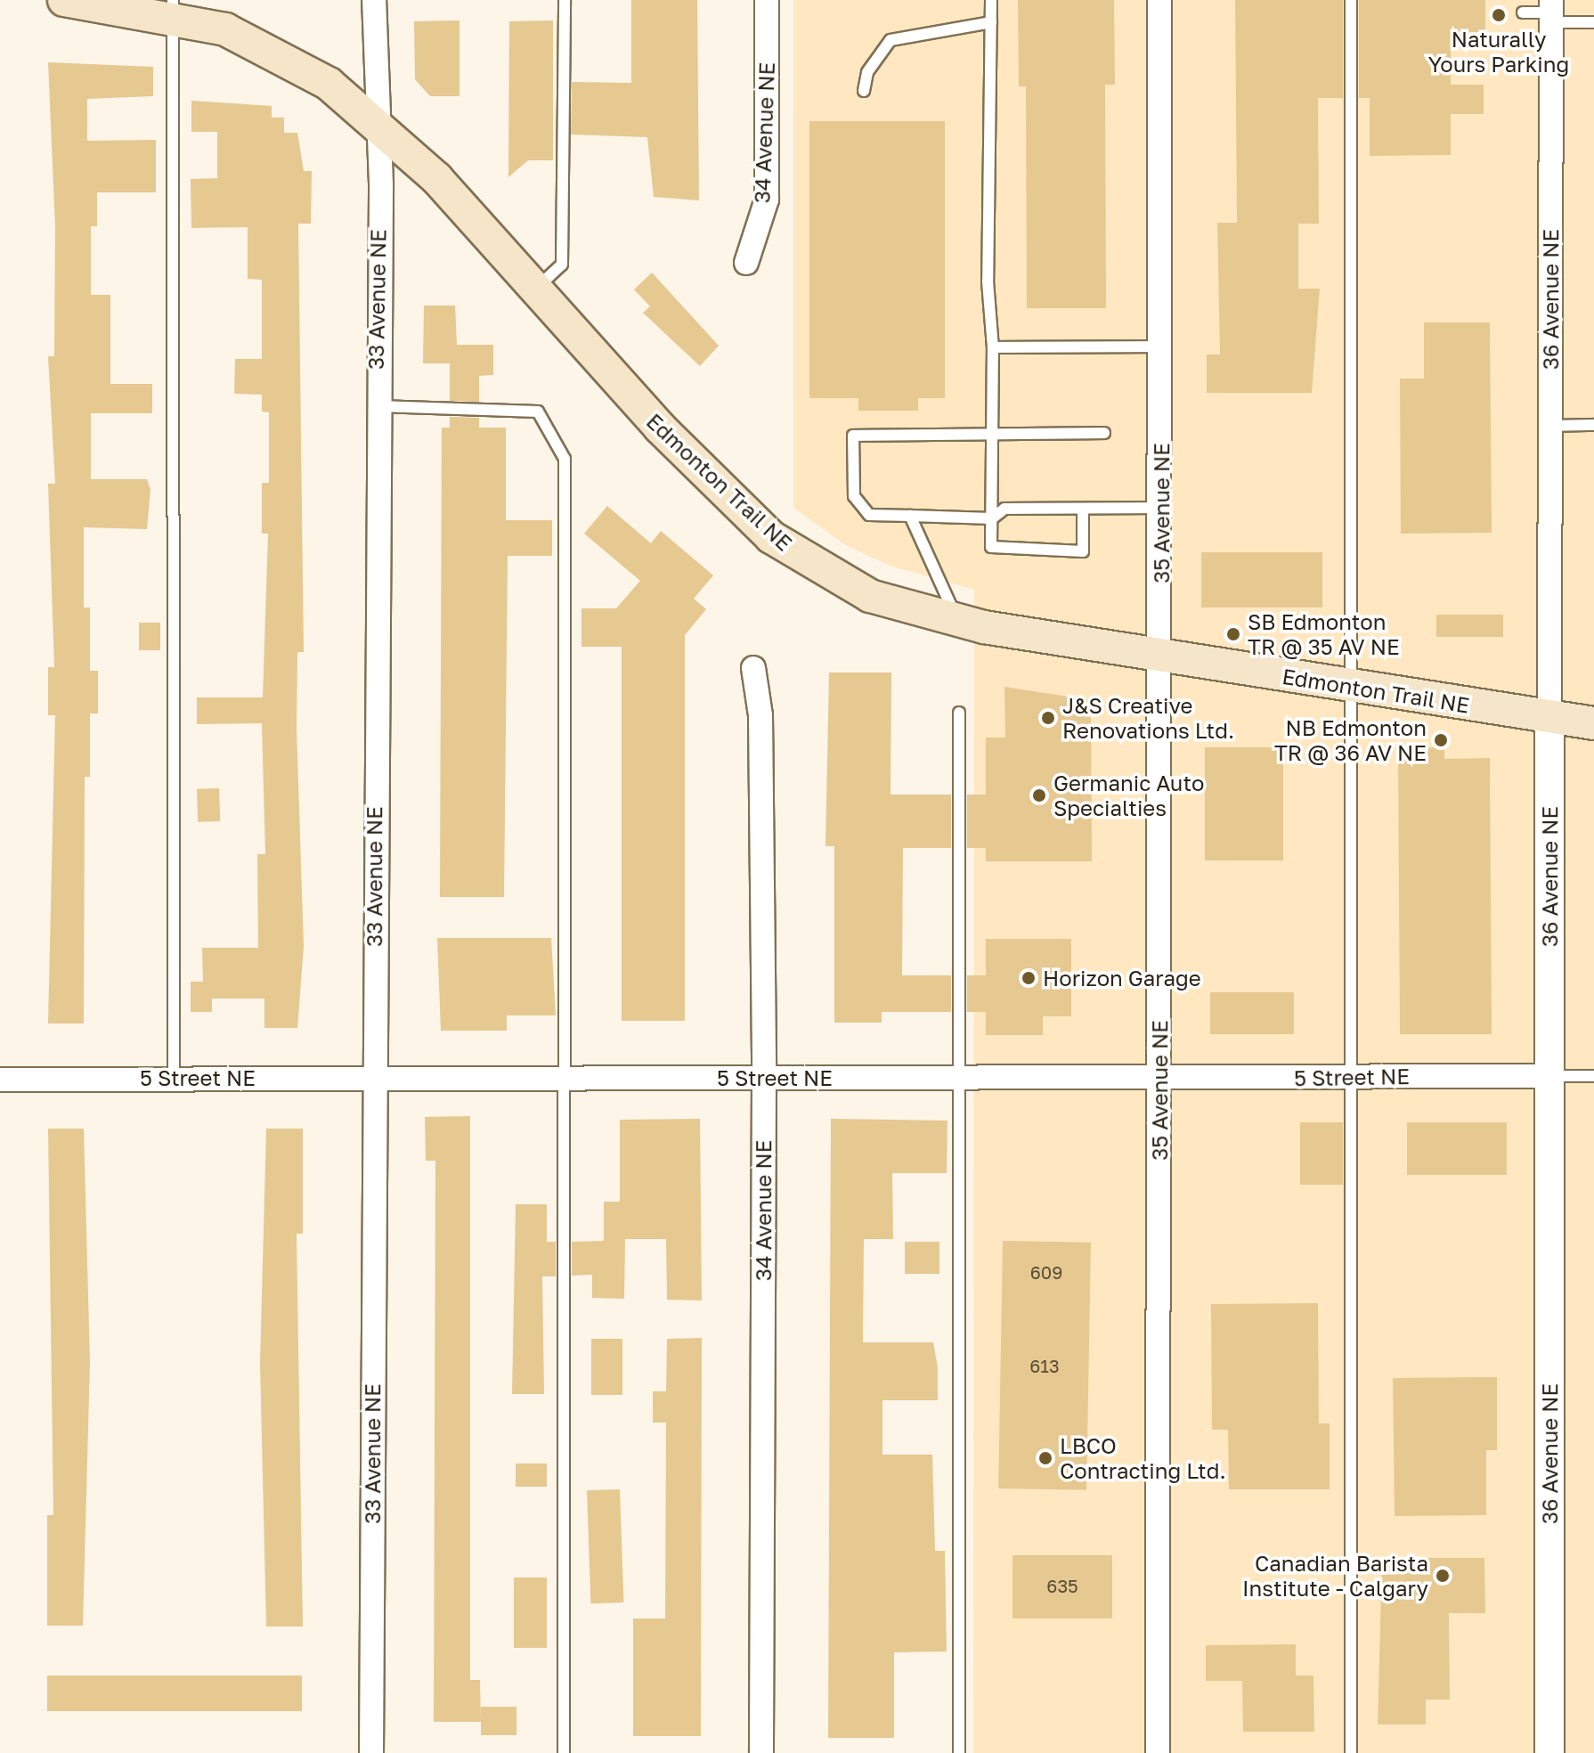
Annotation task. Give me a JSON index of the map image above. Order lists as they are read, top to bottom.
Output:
{
  "streets": {
    "main road": ["Edmonton Trail NE"],
    "street": [
      "34 Avenue NE",
      "33 Avenue NE",
      "36 Avenue NE",
      "35 Avenue NE",
      "5 Street NE"
    ]
  },
  "crossings": [
    ["34 Avenue NE", "5 Street NE"],
    ["33 Avenue NE", "Edmonton Trail NE"],
    ["33 Avenue NE", "5 Street NE"],
    ["36 Avenue NE", "Edmonton Trail NE"],
    ["36 Avenue NE", "5 Street NE"],
    ["Edmonton Trail NE", "35 Avenue NE"],
    ["35 Avenue NE", "5 Street NE"]
  ],
  "places": [
    "Naturally Yours Parking",
    "SB Edmonton TR @ 35 AV NE",
    "J&S Creative Renovations Ltd.",
    "NB Edmonton TR @ 36 AV NE",
    "Germanic Auto Specialties",
    "Horizon Garage",
    "LBCO Contracting Ltd.",
    "Canadian Barista Institute - Calgary"
  ],
  "house_numbers": ["609", "613", "635"]
}
